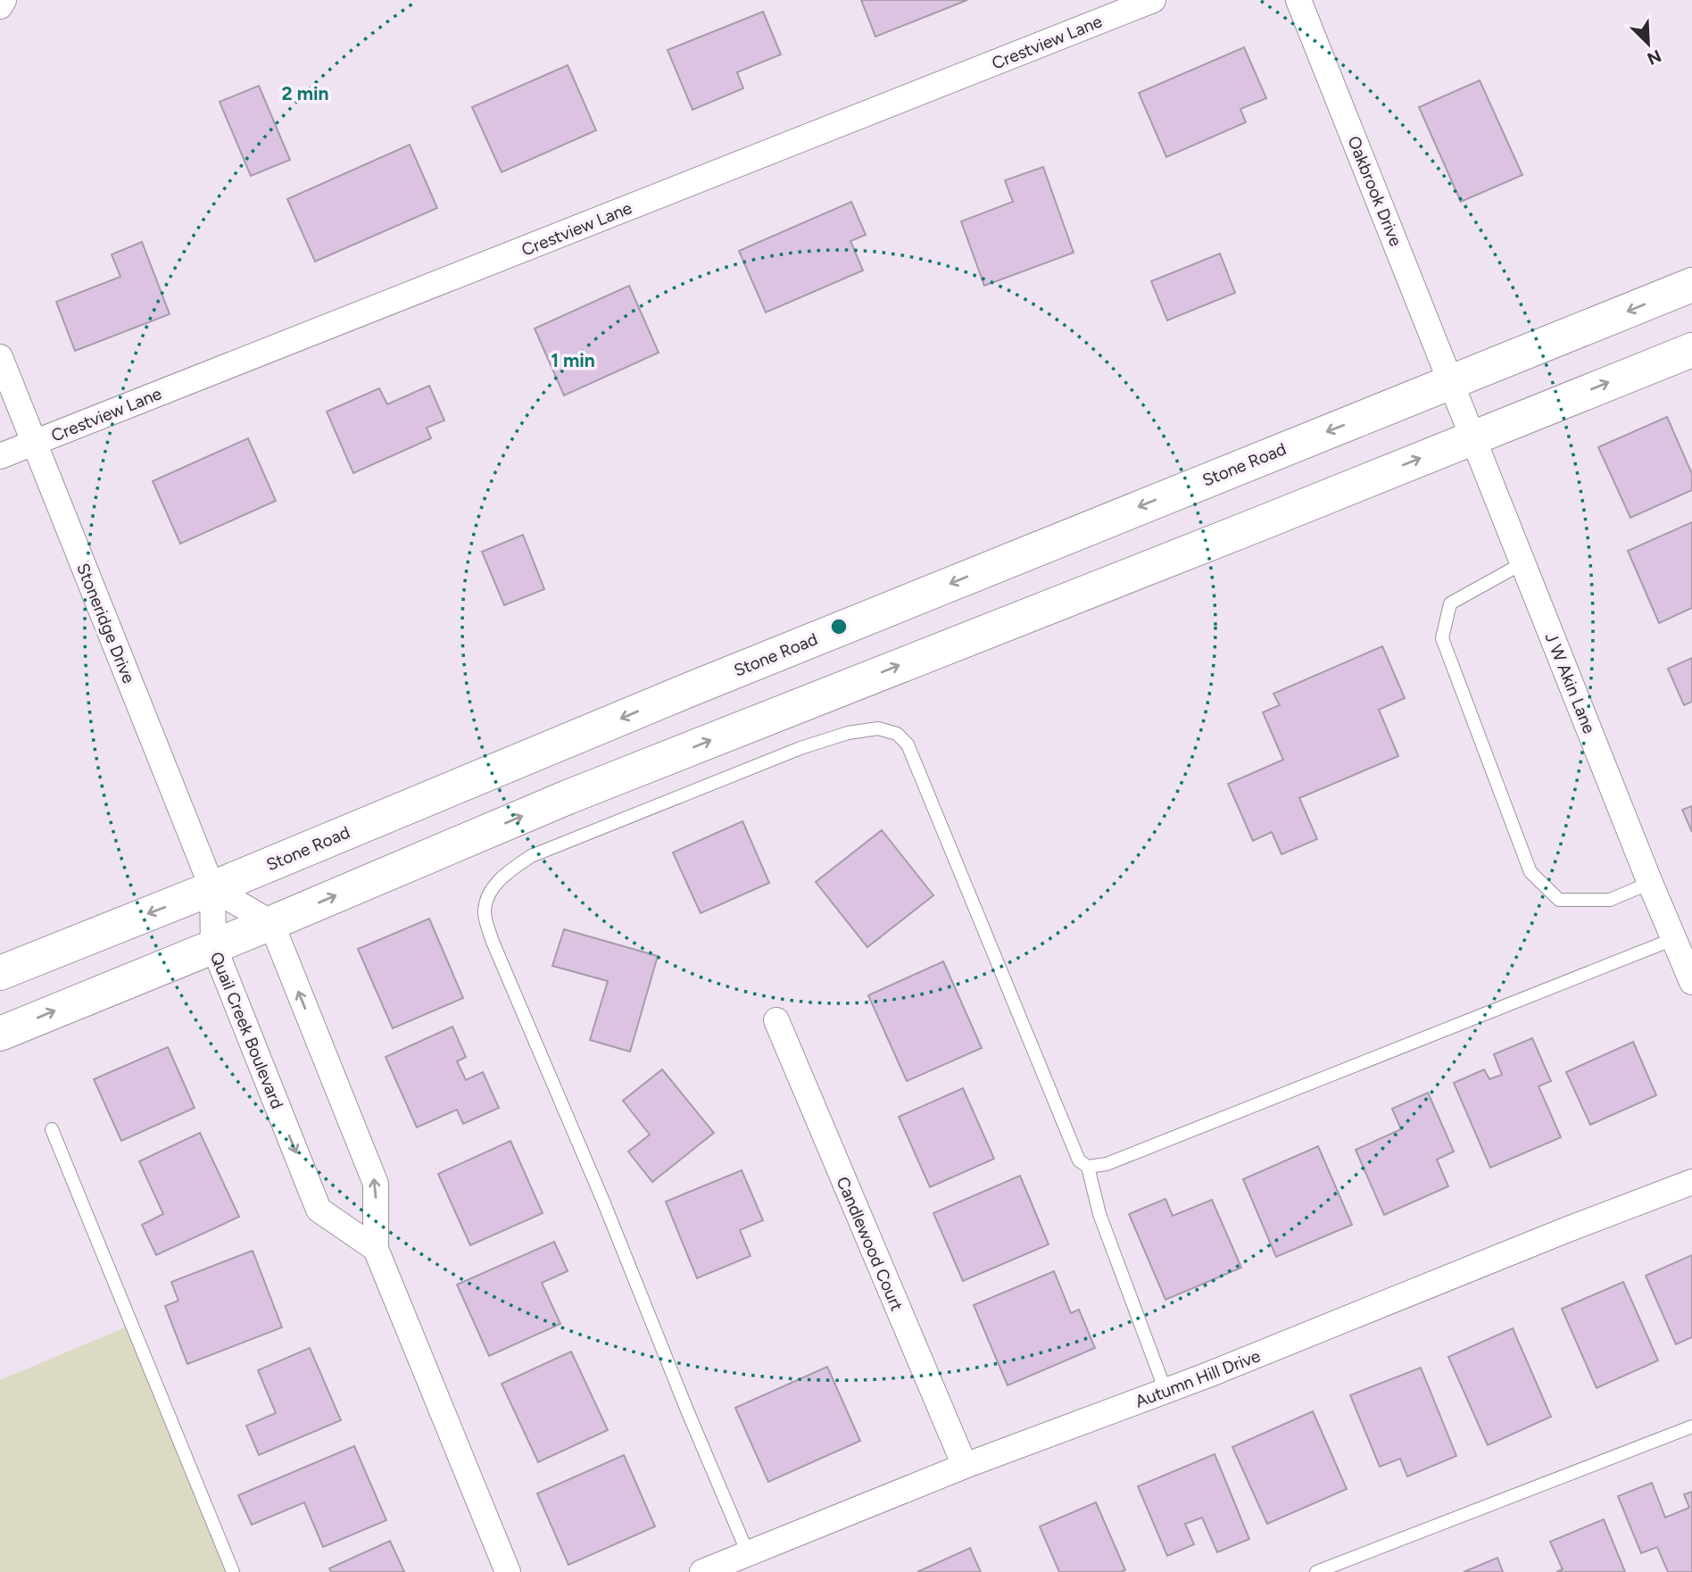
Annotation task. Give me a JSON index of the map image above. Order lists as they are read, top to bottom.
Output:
{
  "streets": {
    "main road": ["Stone Road"],
    "street": [
      "Crestview Lane",
      "Oakbrook Drive",
      "Stoneridge Drive",
      "J W Akin Lane",
      "Quail Creek Boulevard",
      "Candlewood Court",
      "Autumn Hill Drive"
    ]
  },
  "crossings": [
    ["Crestview Lane", "Stoneridge Drive"],
    ["Oakbrook Drive", "Stone Road"],
    ["Oakbrook Drive", "J W Akin Lane"],
    ["Stone Road", "Stoneridge Drive"],
    ["Stone Road", "J W Akin Lane"],
    ["Stone Road", "Quail Creek Boulevard"],
    ["Stoneridge Drive", "Quail Creek Boulevard"],
    ["Candlewood Court", "Autumn Hill Drive"]
  ],
  "north": "bottom right",
  "rings": ["2 min", "1 min"]
}
